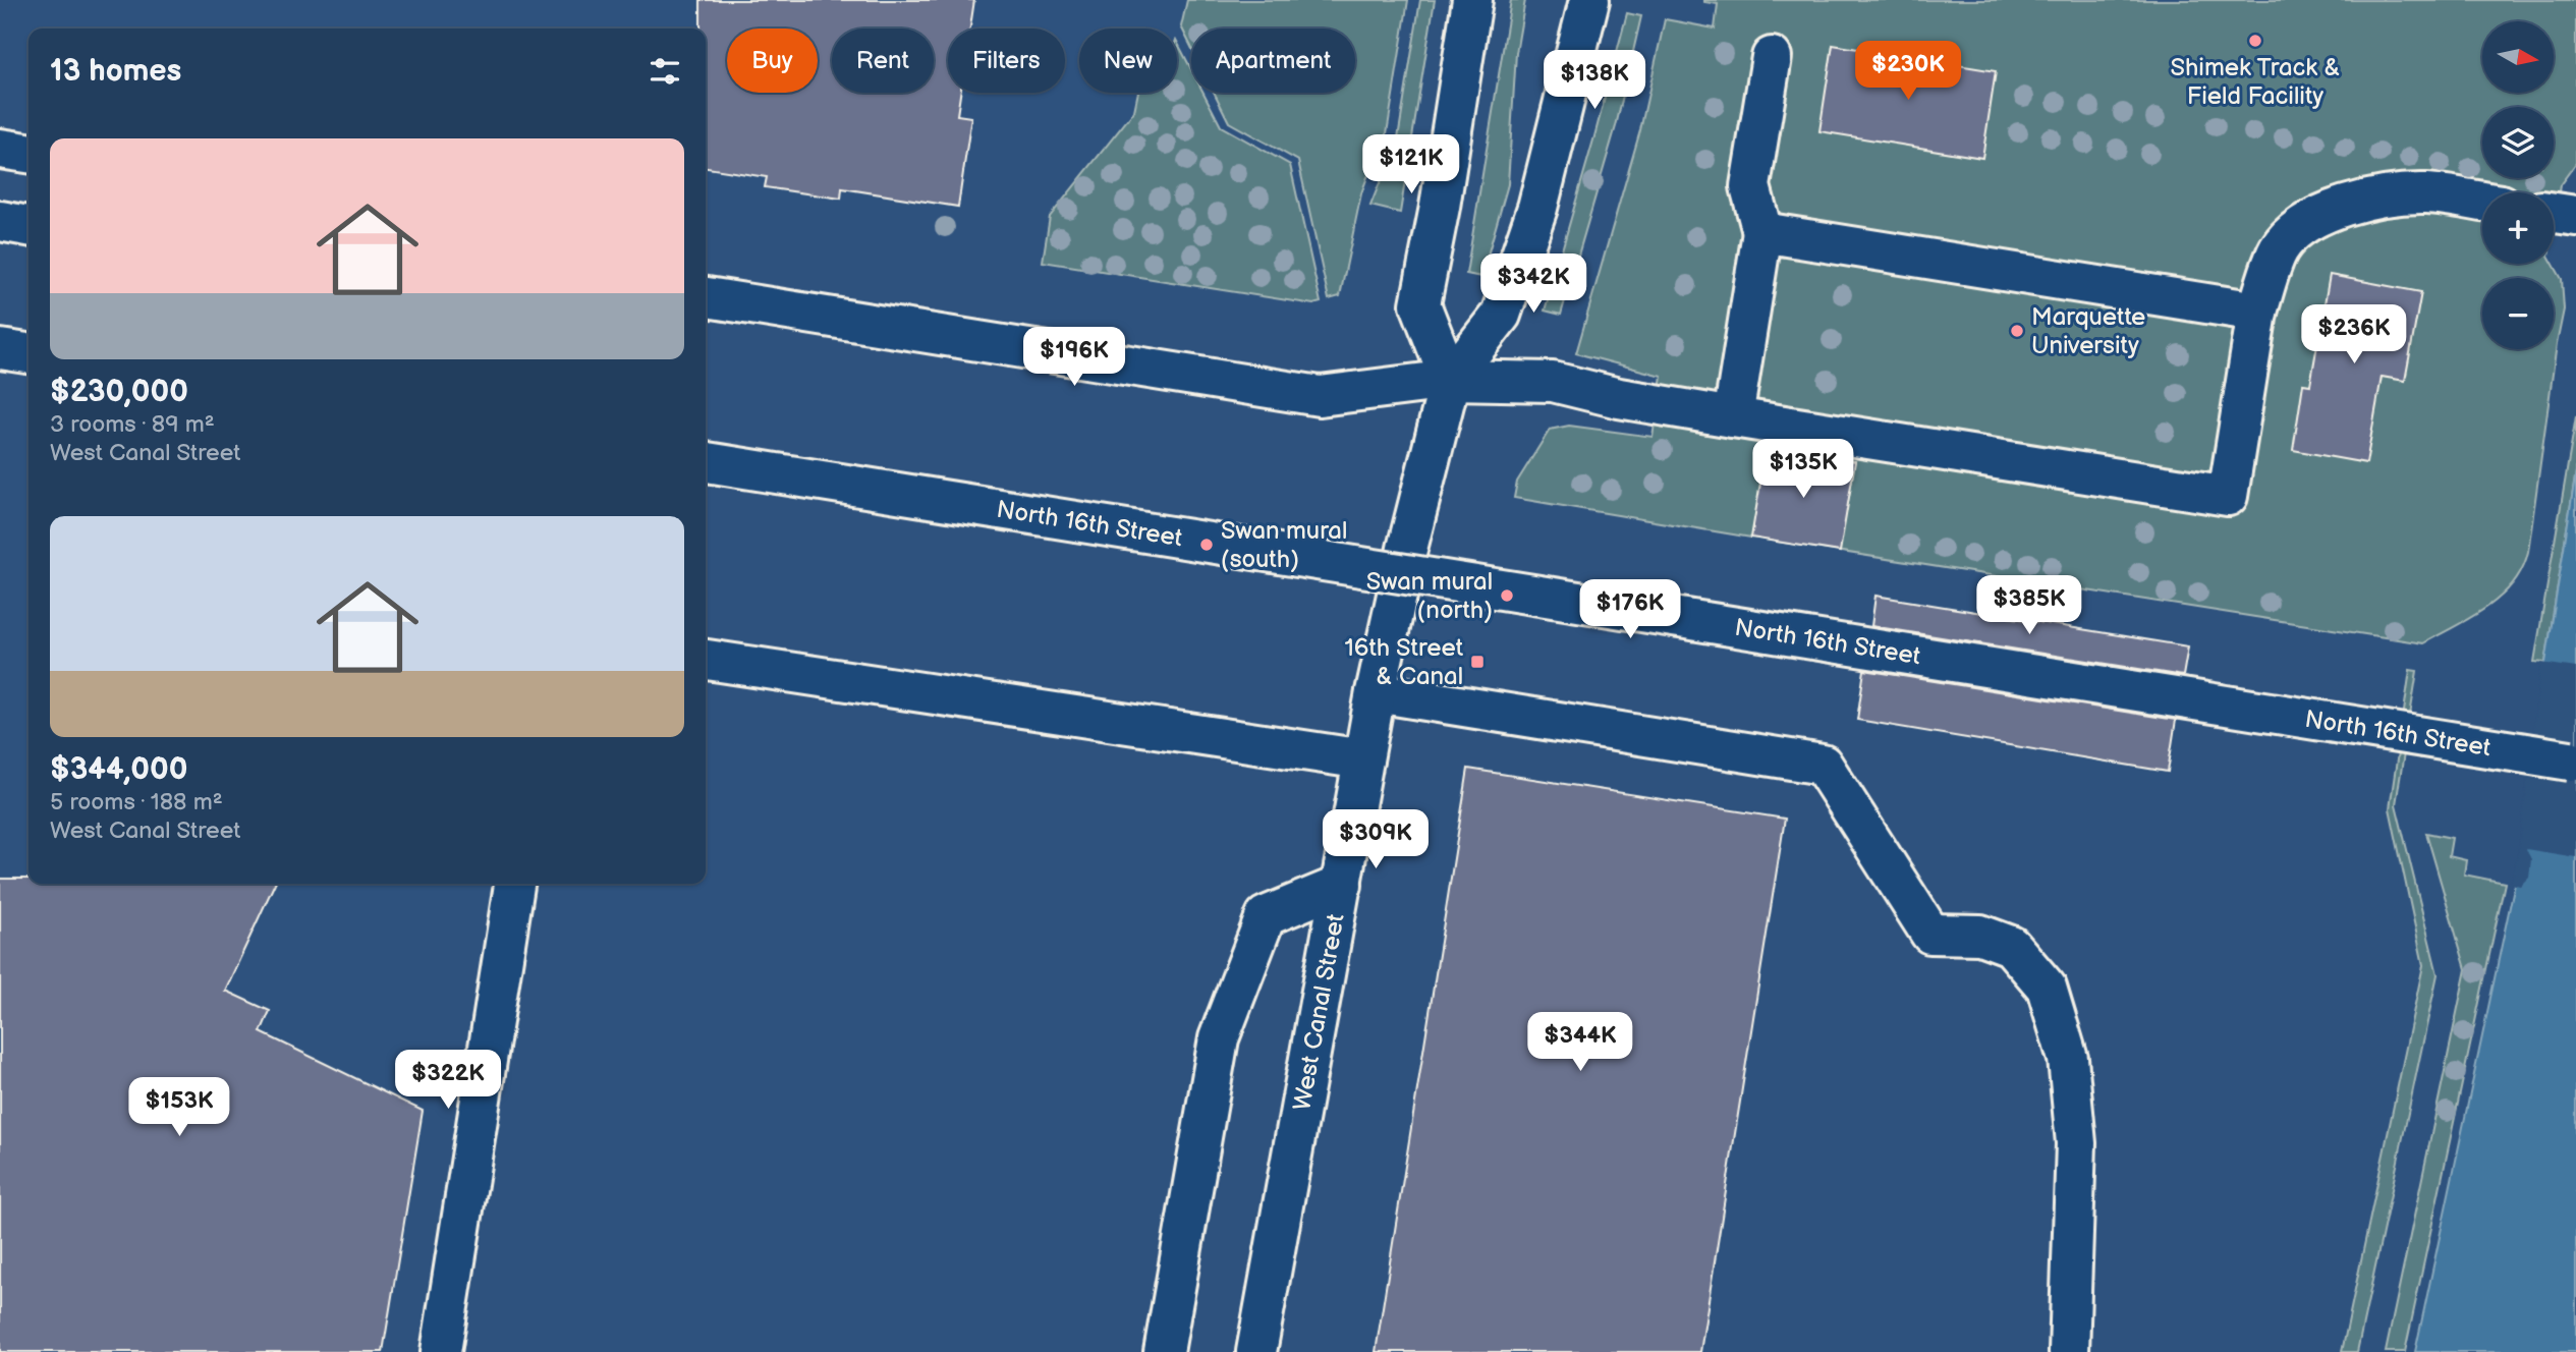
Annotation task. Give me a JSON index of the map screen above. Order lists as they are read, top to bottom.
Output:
{
  "streets": {
    "street": ["North 16th Street", "West Canal Street"]
  },
  "places": {
    "other": [
      "Shimek Track & Field Facility",
      "Marquette University",
      "Swan mural (south)",
      "Swan mural (north)"
    ],
    "transit": ["16th Street & Canal"]
  },
  "north": "right",
  "page": {
    "map_buttons": ["+", "−"],
    "chip": [
      "Buy",
      "Rent",
      "Filters",
      "New",
      "Apartment"
    ],
    "heading": "13 homes",
    "price": [
      "$230K",
      "$138K",
      "$121K",
      "$342K",
      "$236K",
      "$196K",
      "$135K",
      "$385K",
      "$176K",
      "$309K",
      "$344K",
      "$322K",
      "$153K"
    ],
    "list": [
      {
        "name": "$230,000",
        "note": "3 rooms · 89 m² · West Canal Street"
      },
      {
        "name": "$344,000",
        "note": "5 rooms · 188 m² · West Canal Street"
      }
    ]
  }
}
